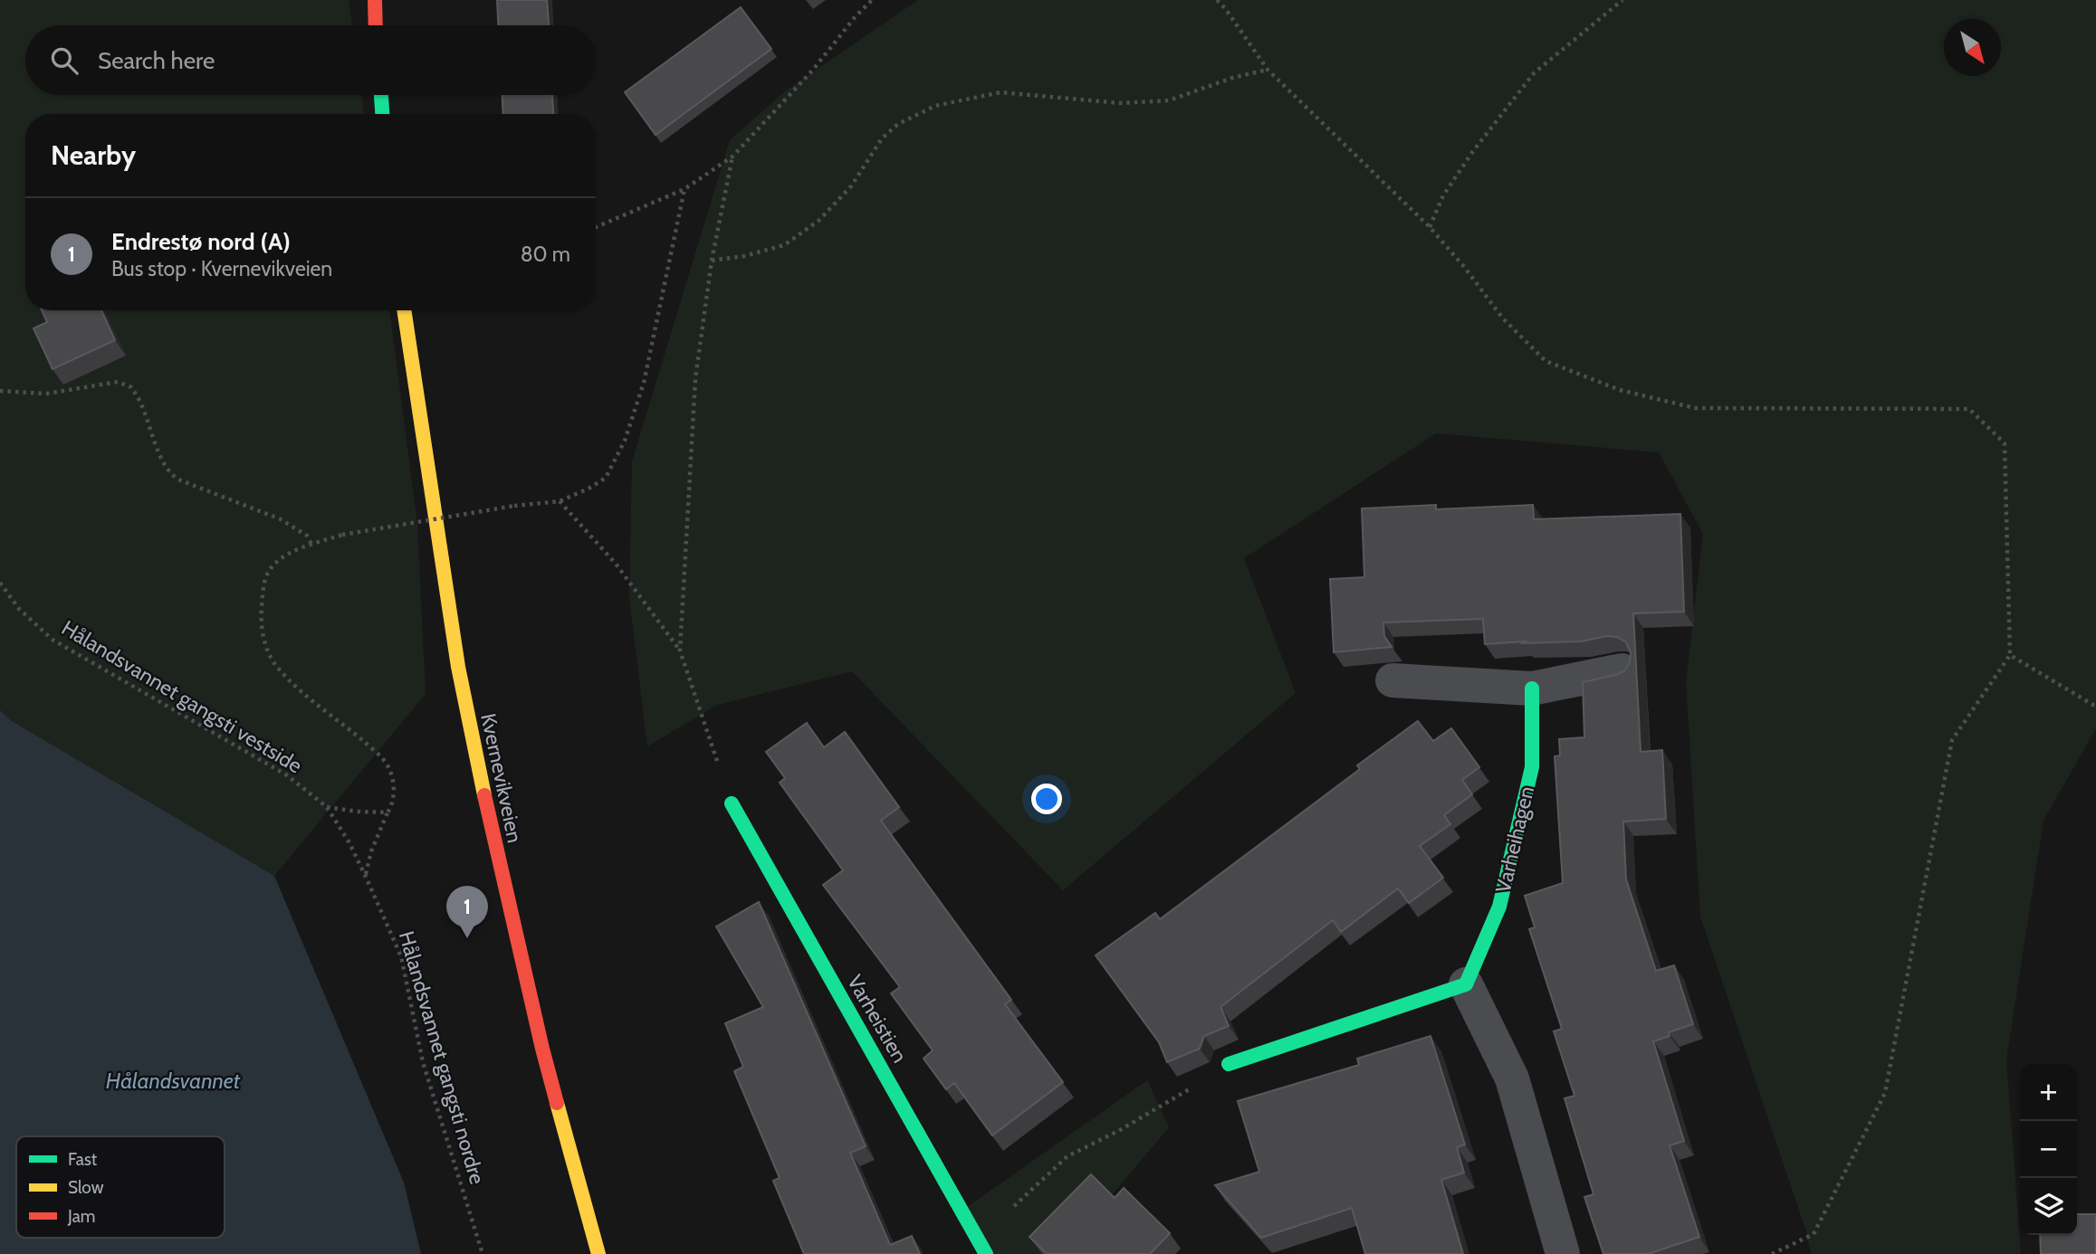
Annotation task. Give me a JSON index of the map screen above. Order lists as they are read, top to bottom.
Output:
{
  "streets": {
    "street": ["Kvernevikveien", "Varheihagen", "Varheistien"],
    "path": ["Hålandsvannet gangsti vestside", "Hålandsvannet gangsti nordre"]
  },
  "crossings": [
    ["Hålandsvannet gangsti vestside", "Hålandsvannet gangsti nordre"]
  ],
  "water": ["Hålandsvannet"],
  "legend": ["Fast", "Slow", "Jam"],
  "north": "bottom right",
  "page": {
    "search": "Search here",
    "heading": "Nearby",
    "list": [
      {
        "mark": "1",
        "name": "Endrestø nord (A)",
        "note": "Bus stop · Kvernevikveien",
        "value": "80 m"
      }
    ],
    "pins": "1",
    "map_buttons": ["+", "−"]
  }
}
